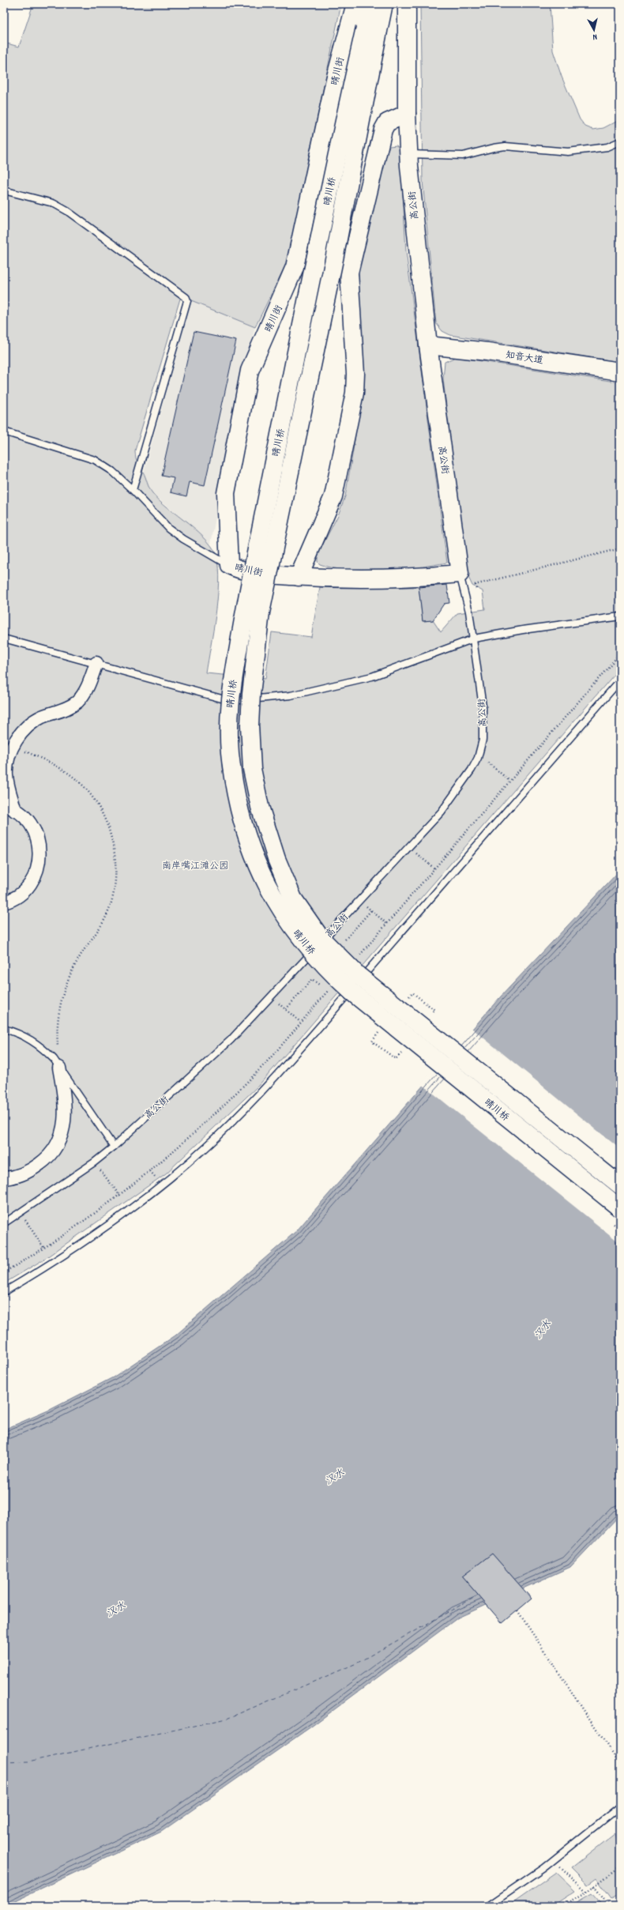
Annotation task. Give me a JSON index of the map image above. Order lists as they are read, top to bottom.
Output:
{
  "streets": {
    "main road": [
      "晴川街",
      "晴川桥",
      "高公街",
      "知音大道"
    ]
  },
  "crossings": [
    ["晴川街", "高公街"],
    ["高公街", "知音大道"]
  ],
  "water": ["汉水"],
  "parks": ["南岸嘴江滩公园"],
  "north": "bottom"
}
